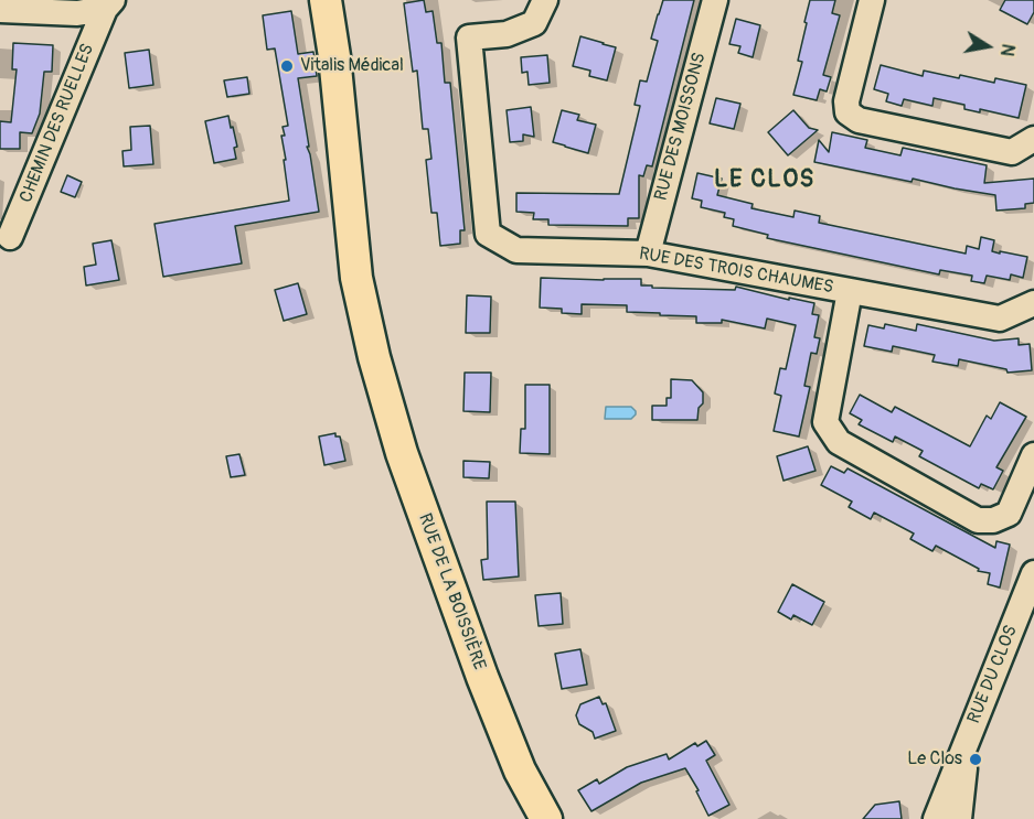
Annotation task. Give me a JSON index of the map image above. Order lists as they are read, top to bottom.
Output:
{
  "streets": {
    "main road": ["RUE DE LA BOISSIÈRE"],
    "street": [
      "CHEMIN DES RUELLES",
      "RUE DES MOISSONS",
      "RUE DES TROIS CHAUMES",
      "RUE DU CLOS"
    ]
  },
  "crossings": [
    ["RUE DES MOISSONS", "RUE DES TROIS CHAUMES"]
  ],
  "districts": ["LE CLOS"],
  "places": ["Vitalis Médical", "Le Clos"],
  "north": "right"
}
